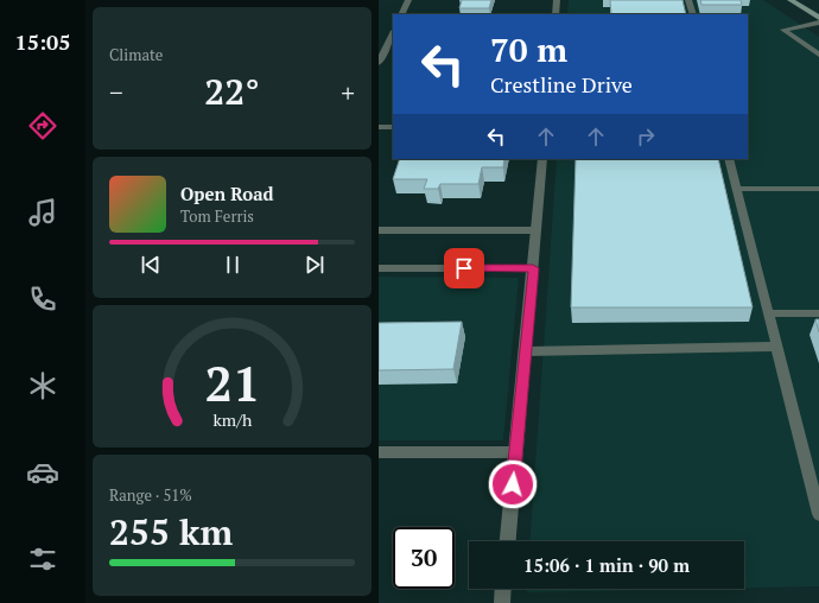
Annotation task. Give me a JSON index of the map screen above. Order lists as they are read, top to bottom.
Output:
{
  "page": {
    "tabs": "15:05",
    "tile": [
      "Climate",
      ["Range · 51%", "255 km"]
    ],
    "turn": ["70 m", "Crestline Drive"],
    "heat": ["−", "22°", "+"],
    "song": ["Open Road", "Tom Ferris"],
    "limit": "30",
    "trip": "15:06 · 1 min · 90 m",
    "gauge": ["21", "km/h"]
  }
}
